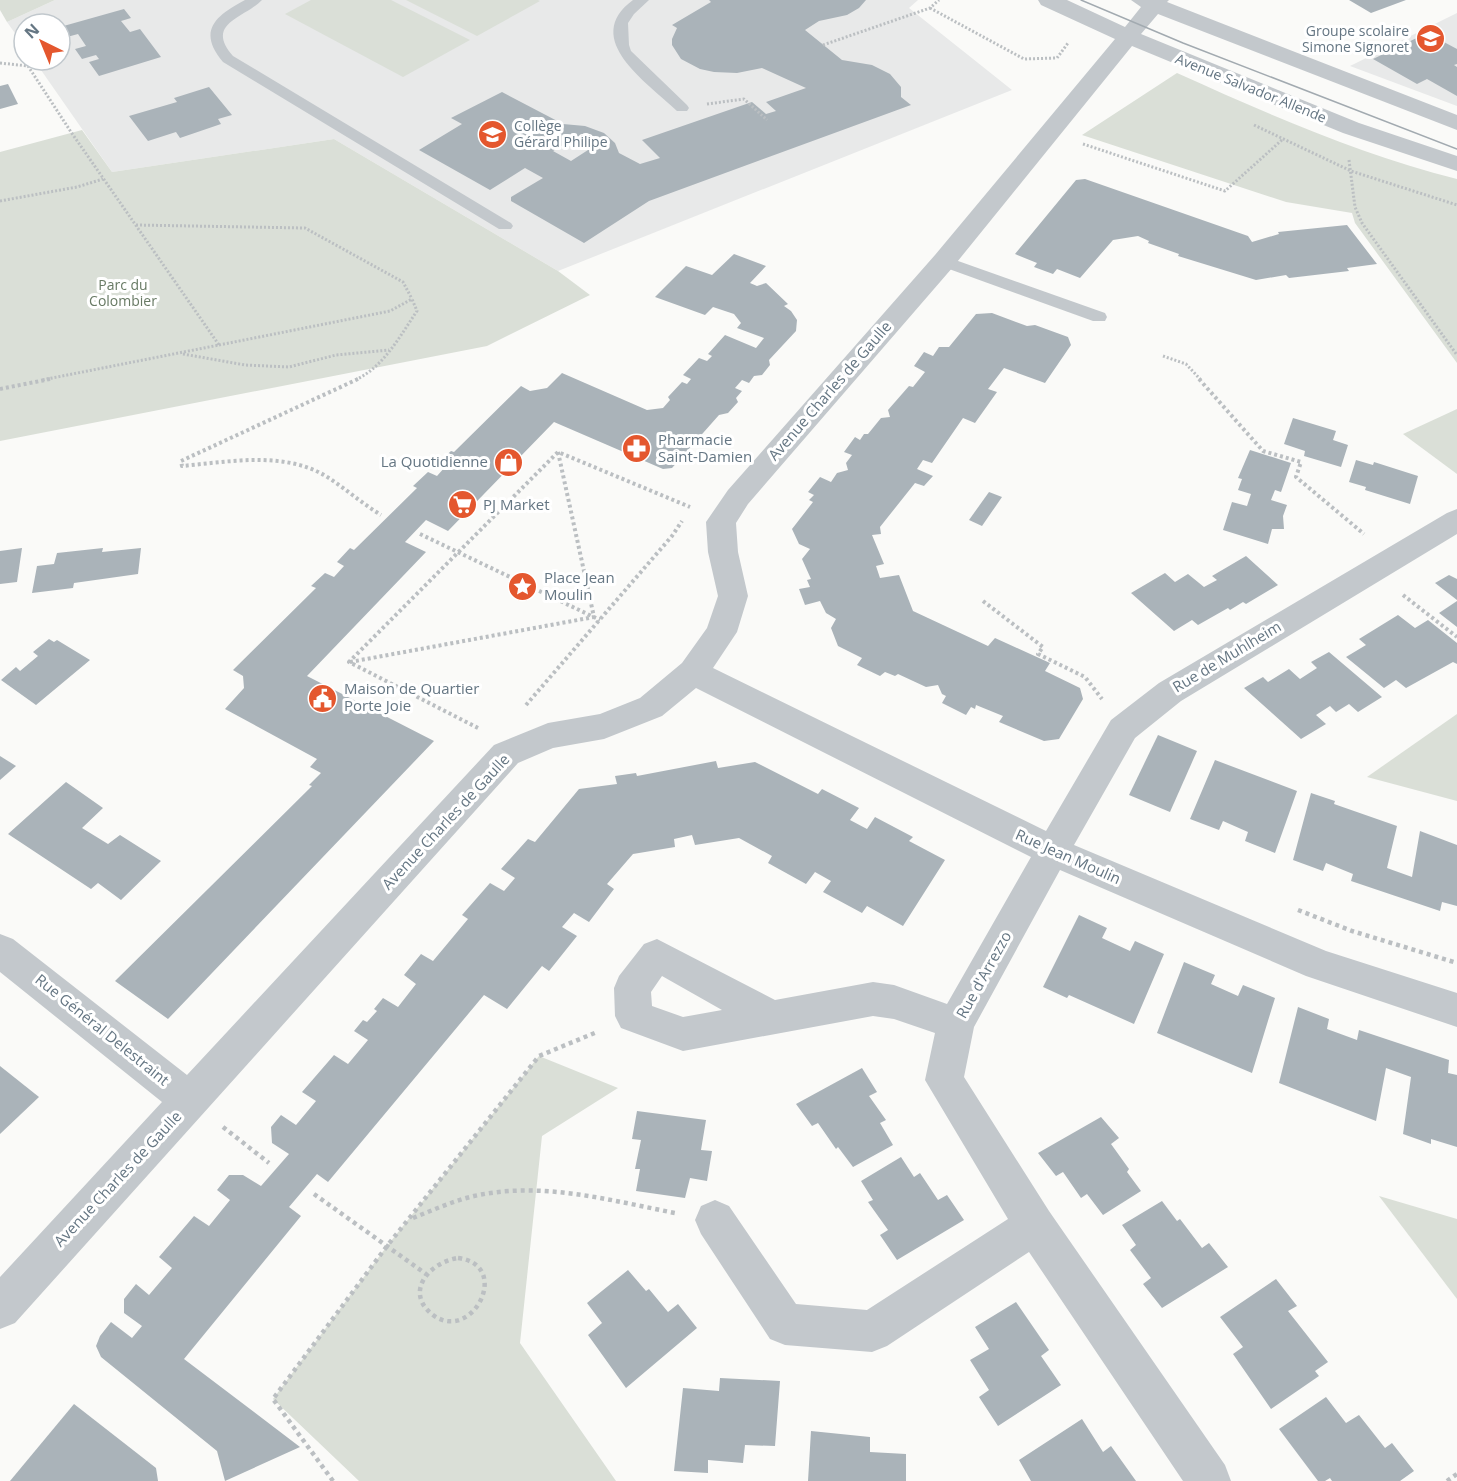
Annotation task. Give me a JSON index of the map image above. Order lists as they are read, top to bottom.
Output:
{
  "streets": {
    "street": [
      "Avenue Salvador Allende",
      "Avenue Charles de Gaulle",
      "Rue de Muhlheim",
      "Rue Jean Moulin",
      "Rue d'Arrezzo",
      "Rue Général Delestraint"
    ]
  },
  "crossings": [
    ["Avenue Salvador Allende", "Avenue Charles de Gaulle"],
    ["Avenue Charles de Gaulle", "Rue Jean Moulin"],
    ["Avenue Charles de Gaulle", "Rue Général Delestraint"],
    ["Rue de Muhlheim", "Rue Jean Moulin"],
    ["Rue de Muhlheim", "Rue d'Arrezzo"],
    ["Rue Jean Moulin", "Rue d'Arrezzo"]
  ],
  "parks": ["Parc du Colombier"],
  "places": {
    "school or university": ["Groupe scolaire Simone Signoret", "Collège Gérard Philipe"],
    "pharmacy": ["Pharmacie Saint-Damien"],
    "shop": ["La Quotidienne"],
    "supermarket": ["PJ Market"],
    "place": ["Place Jean Moulin"],
    "public building": ["Maison de Quartier Porte Joie"]
  },
  "north": "top left"
}
